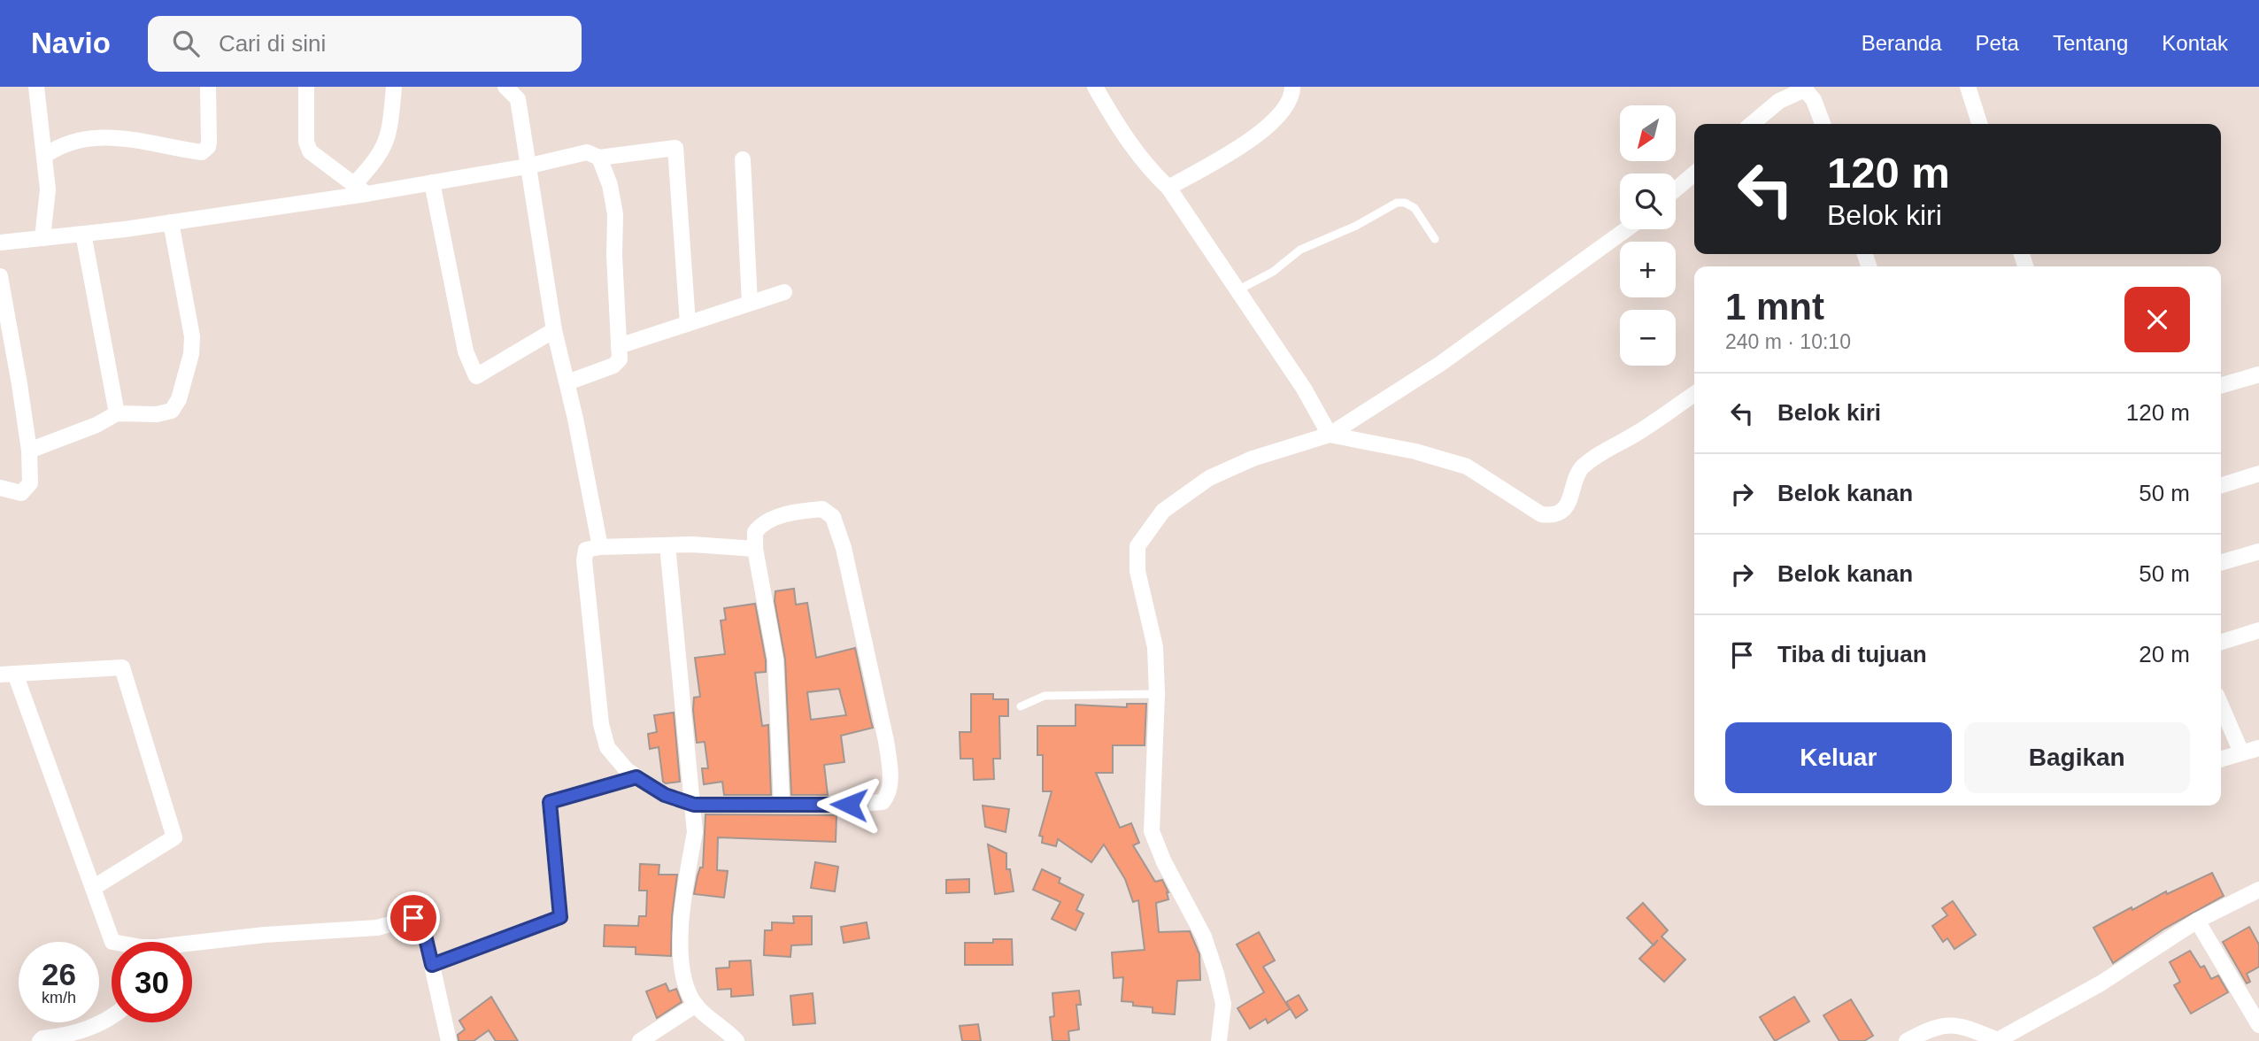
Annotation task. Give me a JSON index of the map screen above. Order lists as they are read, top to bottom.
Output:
{
  "north": "bottom left",
  "page": {
    "header": "Navio",
    "search": "Cari di sini",
    "nav": [
      "Beranda",
      "Peta",
      "Tentang",
      "Kontak"
    ],
    "map_buttons": ["+", "−"],
    "turn": ["120 m", "Belok kiri"],
    "heading": ["1 mnt", "240 m · 10:10"],
    "list": [
      {
        "name": "Belok kiri",
        "value": "120 m"
      },
      {
        "name": "Belok kanan",
        "value": "50 m"
      },
      {
        "name": "Belok kanan",
        "value": "50 m"
      },
      {
        "name": "Tiba di tujuan",
        "value": "20 m"
      }
    ],
    "buttons": ["Keluar", "Bagikan"],
    "speed": "26 km/h",
    "limit": "30"
  }
}
